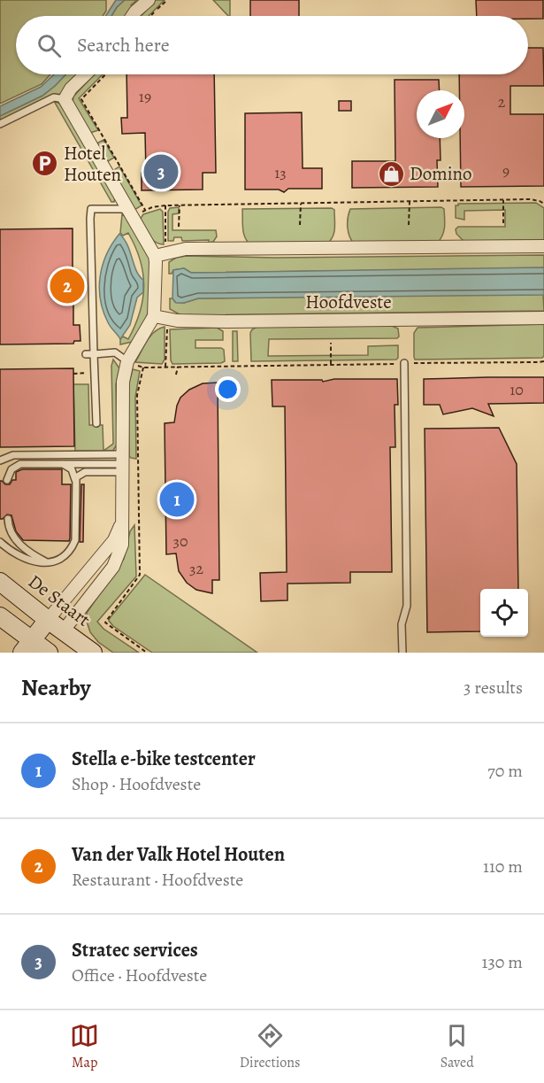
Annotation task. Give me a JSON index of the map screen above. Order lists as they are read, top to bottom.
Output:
{
  "streets": {
    "main road": ["De Staart"],
    "street": ["Hoofdveste"]
  },
  "places": {
    "parking": ["Hotel Houten"],
    "shop": ["Domino"]
  },
  "house_numbers": [
    "19",
    "2",
    "9",
    "13",
    "10",
    "30",
    "32"
  ],
  "north": "top right",
  "page": {
    "search": "Search here",
    "pins": ["3", "2", "1"],
    "heading": ["Nearby", "3 results"],
    "list": [
      {
        "mark": "1",
        "name": "Stella e-bike testcenter",
        "note": "Shop · Hoofdveste",
        "value": "70 m"
      },
      {
        "mark": "2",
        "name": "Van der Valk Hotel Houten",
        "note": "Restaurant · Hoofdveste",
        "value": "110 m"
      },
      {
        "mark": "3",
        "name": "Stratec services",
        "note": "Office · Hoofdveste",
        "value": "130 m"
      }
    ],
    "nav": ["Map", "Directions", "Saved"]
  }
}
